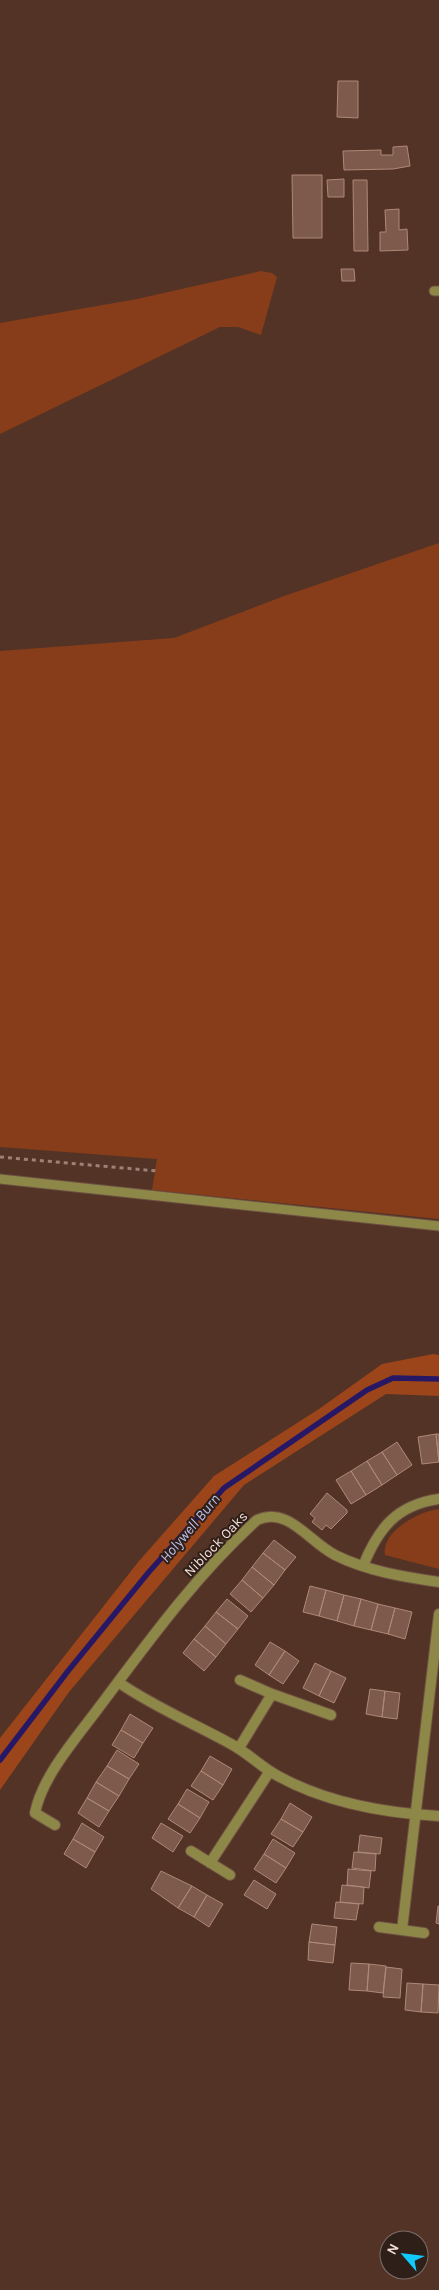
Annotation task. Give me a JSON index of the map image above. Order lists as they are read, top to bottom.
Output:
{
  "streets": {
    "street": ["Niblock Oaks"]
  },
  "water": ["Holywell Burn"],
  "north": "top left"
}
